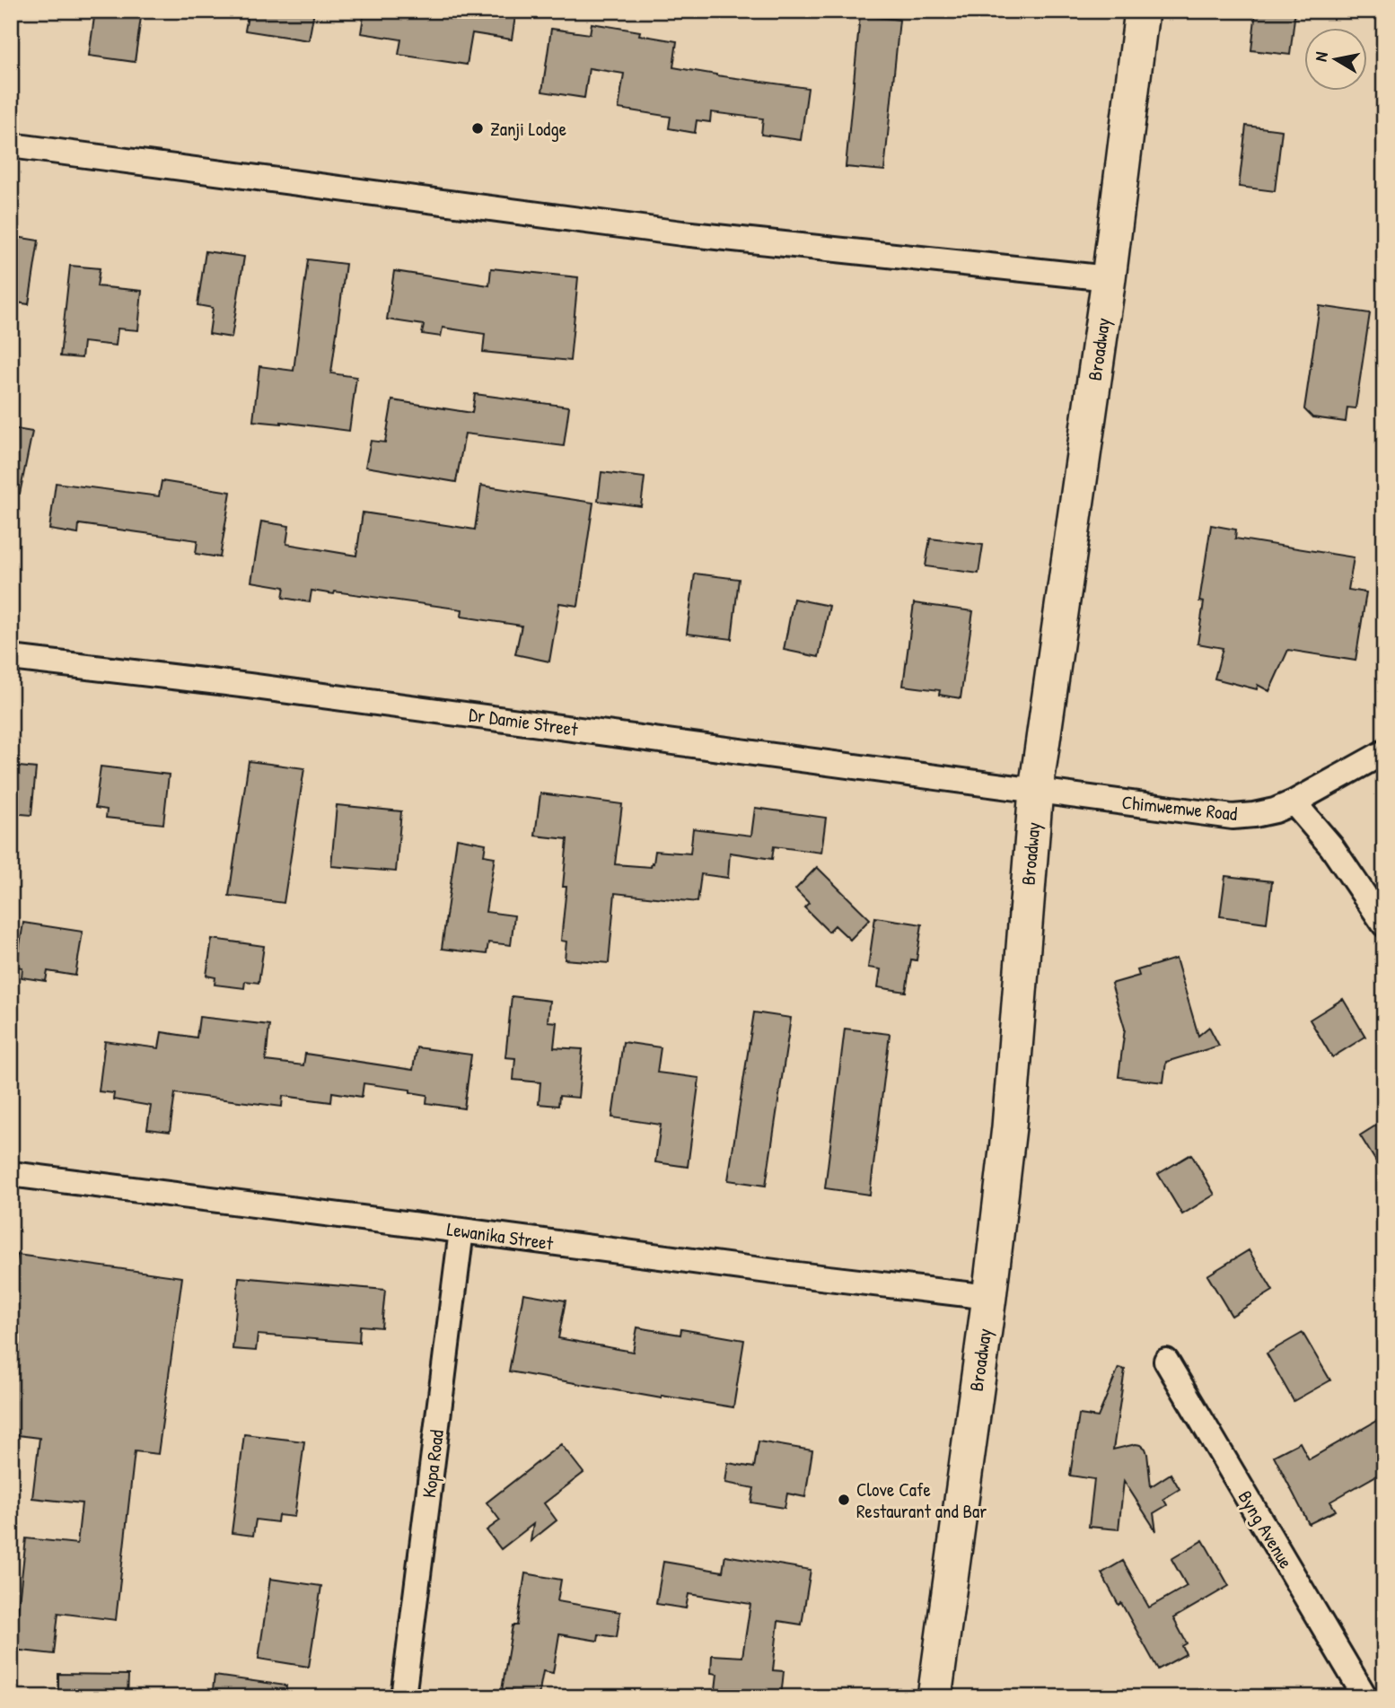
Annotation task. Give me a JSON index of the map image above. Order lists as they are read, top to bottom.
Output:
{
  "streets": {
    "main road": ["Broadway"],
    "street": [
      "Dr Damie Street",
      "Chimwemwe Road",
      "Lewanika Street",
      "Kopa Road",
      "Byng Avenue"
    ]
  },
  "crossings": [
    ["Broadway", "Dr Damie Street"],
    ["Broadway", "Chimwemwe Road"],
    ["Broadway", "Lewanika Street"],
    ["Dr Damie Street", "Chimwemwe Road"],
    ["Lewanika Street", "Kopa Road"]
  ],
  "places": ["Zanji Lodge", "Clove Cafe Restaurant and Bar"],
  "north": "left"
}
